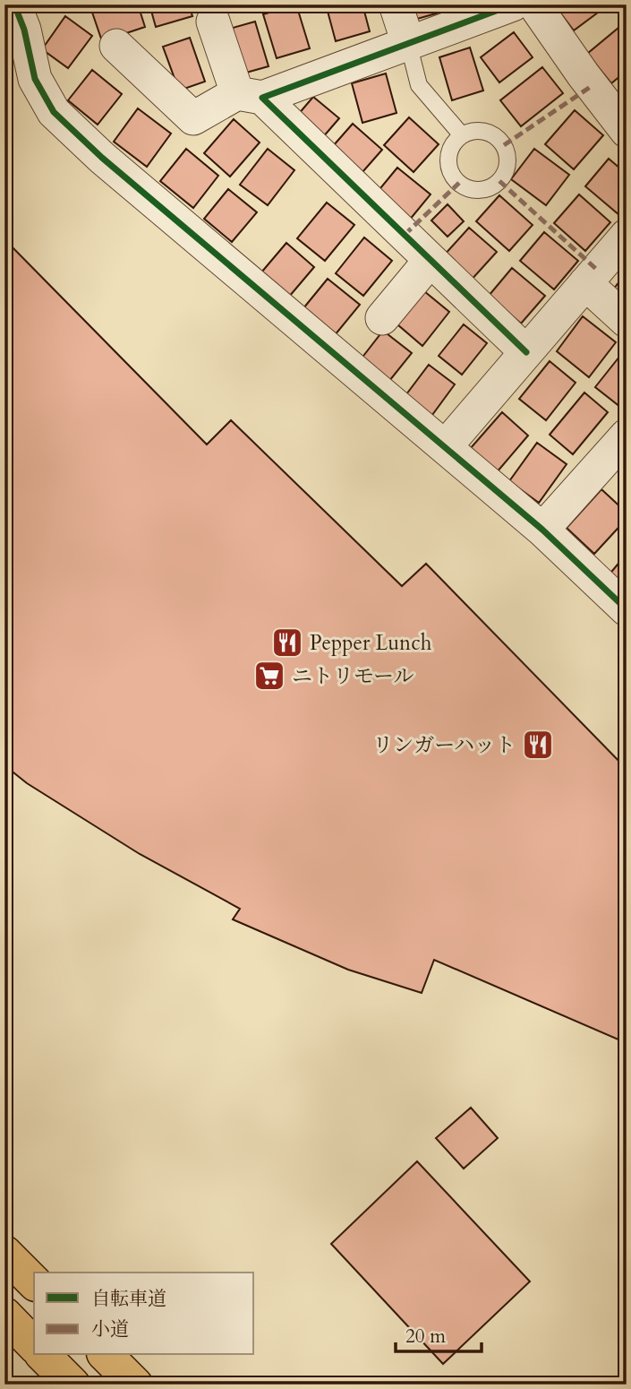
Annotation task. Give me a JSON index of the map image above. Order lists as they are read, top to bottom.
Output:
{
  "places": {
    "restaurant": ["Pepper Lunch", "リンガーハット"],
    "supermarket": ["ニトリモール"]
  },
  "legend": ["自転車道", "小道"],
  "scale_bar": "20 m"
}
